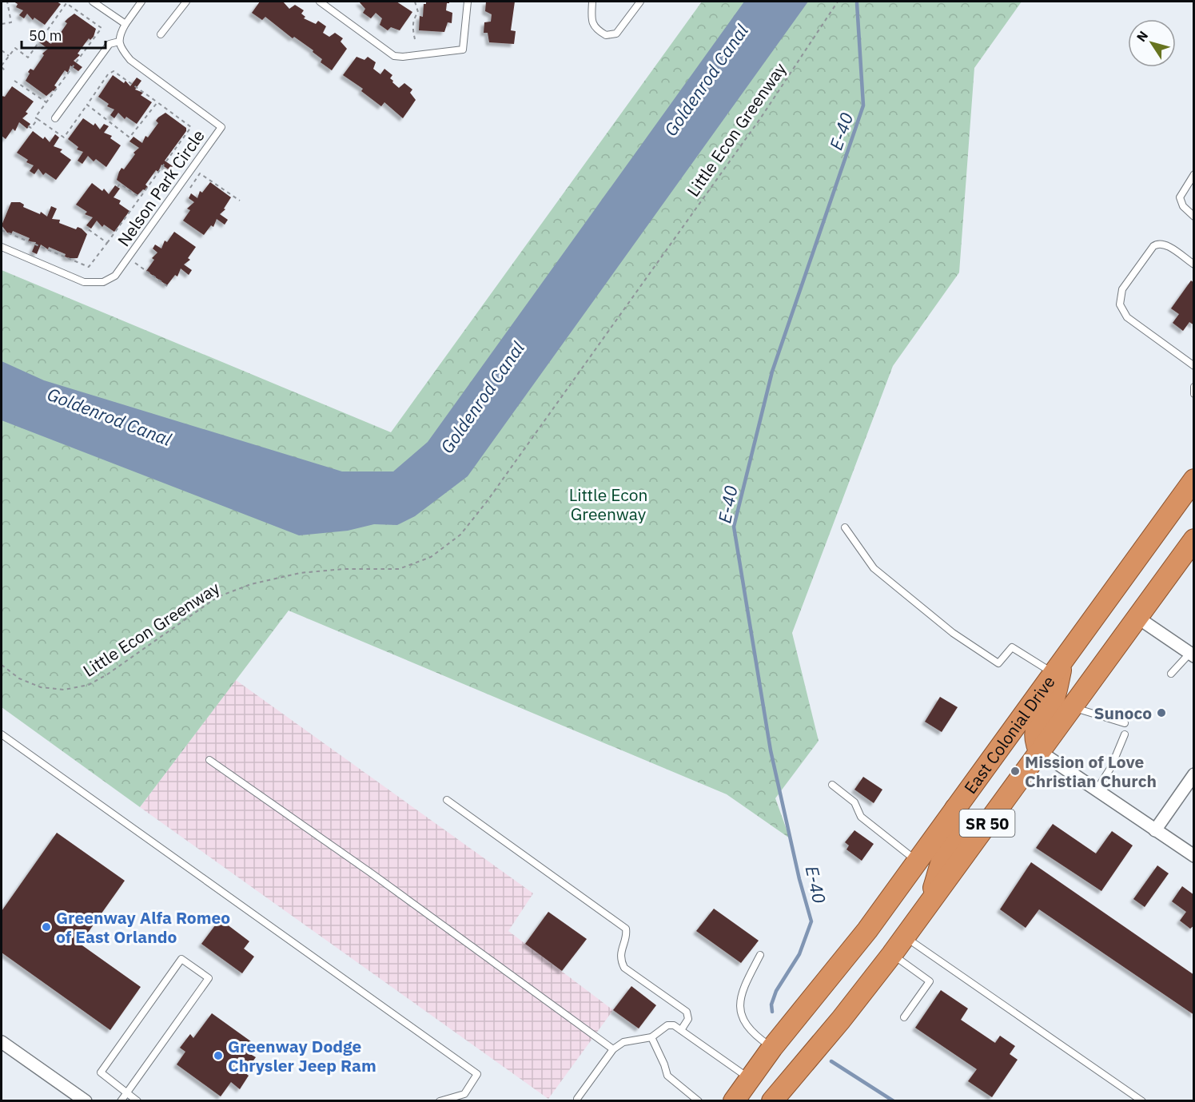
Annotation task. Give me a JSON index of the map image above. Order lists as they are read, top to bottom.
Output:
{
  "streets": {
    "highway": ["East Colonial Drive", "SR 50"],
    "lane": ["Nelson Park Circle"],
    "path": ["Little Econ Greenway"]
  },
  "water": ["Goldenrod Canal", "E-40"],
  "parks": ["Little Econ Greenway"],
  "places": [
    "Sunoco",
    "Mission of Love Christian Church",
    "Greenway Alfa Romeo of East Orlando",
    "Greenway Dodge Chrysler Jeep Ram"
  ],
  "scale_bar": "50 m",
  "north": "top left"
}
